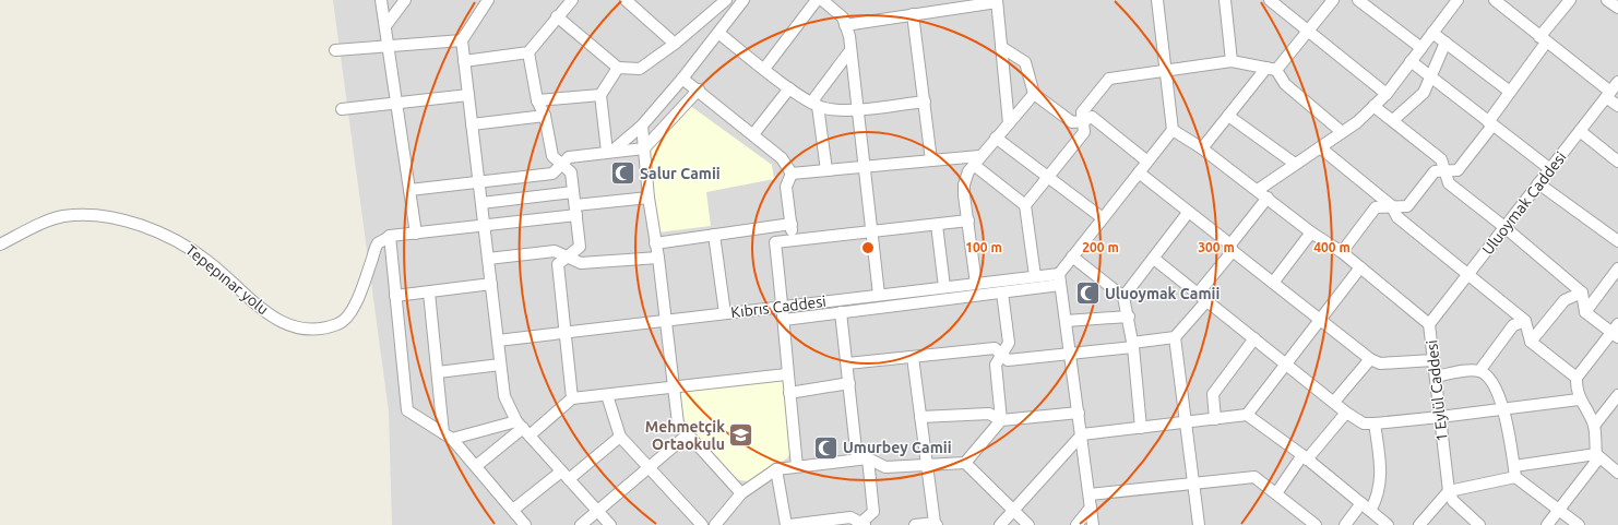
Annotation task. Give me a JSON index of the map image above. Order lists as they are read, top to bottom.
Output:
{
  "streets": {
    "street": [
      "Uluoymak Caddesi",
      "Tepepınar yolu",
      "Kıbrıs Caddesi",
      "1 Eylül Caddesi"
    ]
  },
  "crossings": [
    ["Uluoymak Caddesi", "1 Eylül Caddesi"]
  ],
  "places": {
    "mosque": ["Salur Camii", "Uluoymak Camii", "Umurbey Camii"],
    "school or university": ["Mehmetçik Ortaokulu"]
  },
  "rings": [
    "100 m",
    "200 m",
    "300 m",
    "400 m"
  ]
}
